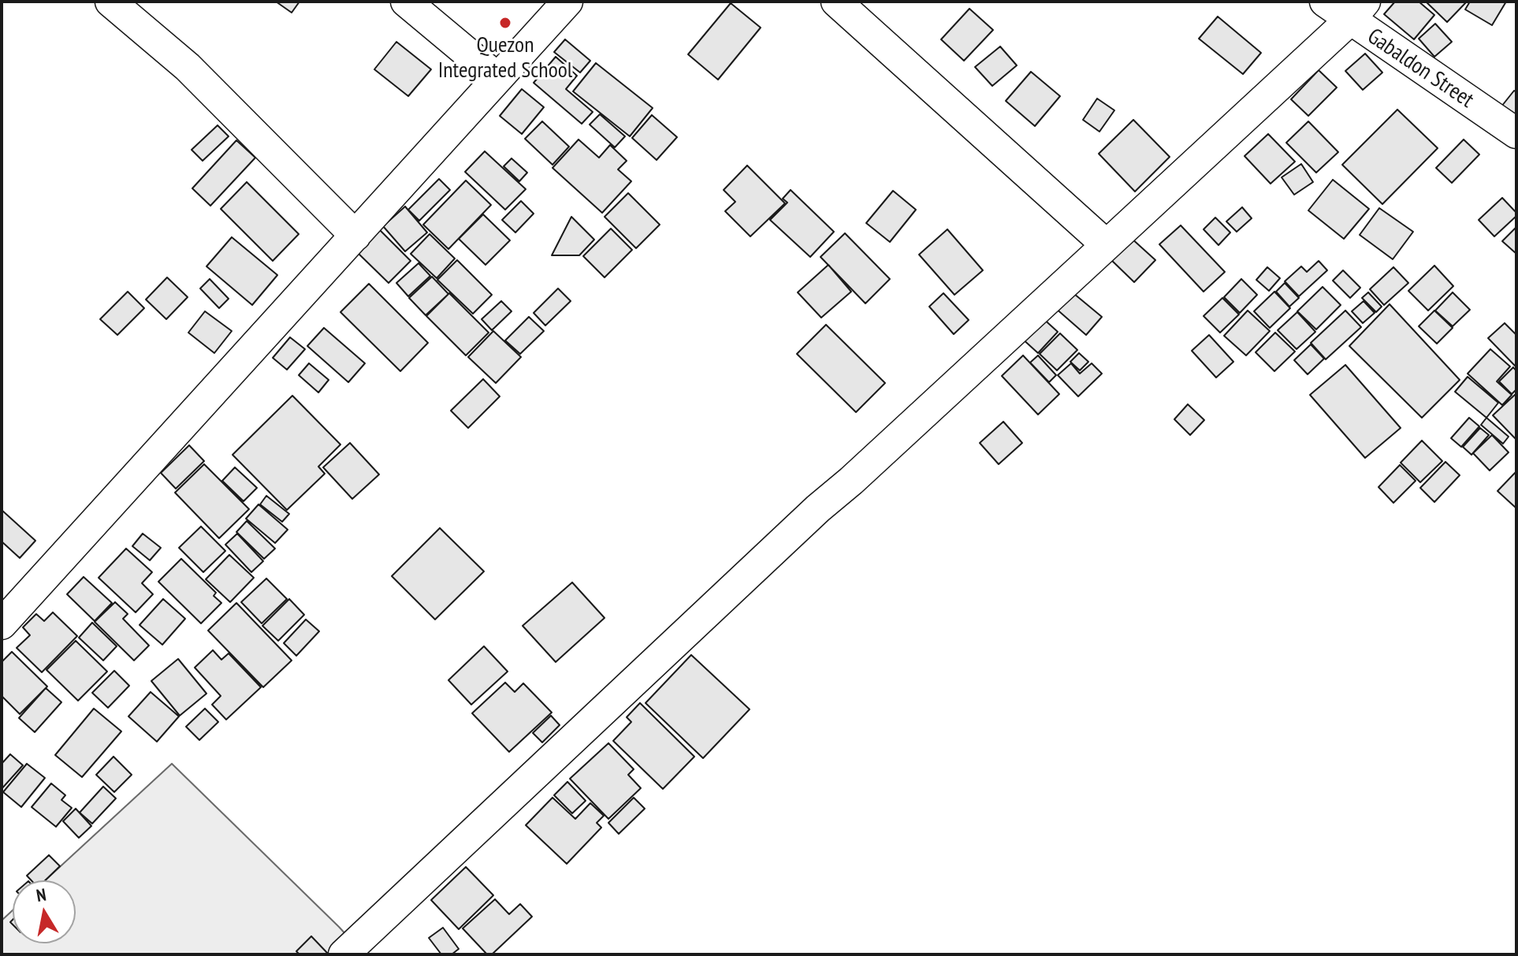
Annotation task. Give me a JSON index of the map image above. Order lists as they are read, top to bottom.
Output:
{
  "streets": {
    "street": ["Gabaldon Street"]
  },
  "places": ["Quezon Integrated School"],
  "north": "top"
}
